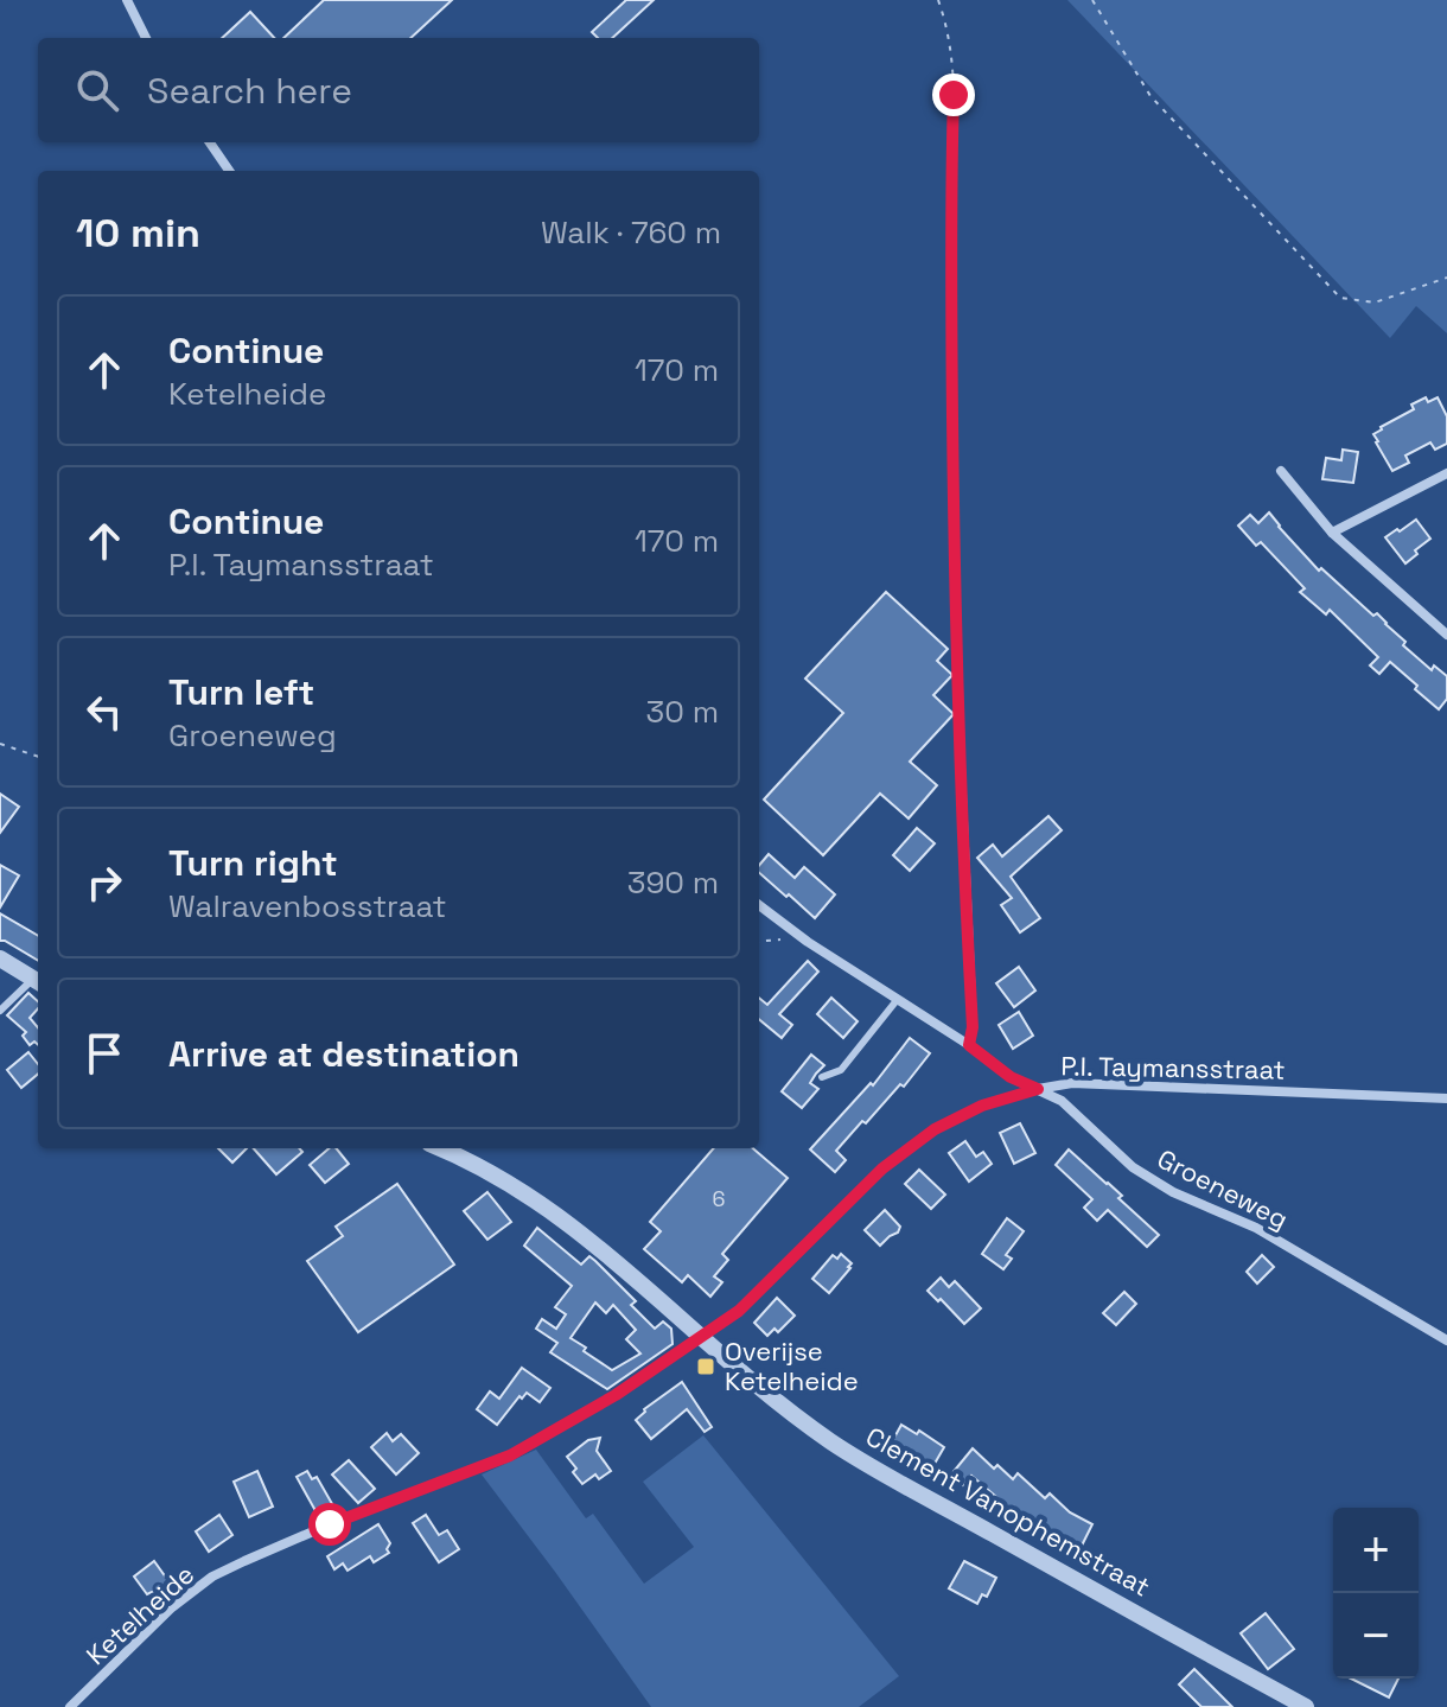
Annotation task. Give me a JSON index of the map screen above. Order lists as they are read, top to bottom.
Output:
{
  "streets": {
    "street": [
      "P.I. Taymansstraat",
      "Groeneweg",
      "Clement Vanophemstraat",
      "Ketelheide"
    ]
  },
  "crossings": [
    ["P.I. Taymansstraat", "Groeneweg"],
    ["P.I. Taymansstraat", "Clement Vanophemstraat"],
    ["P.I. Taymansstraat", "Ketelheide"],
    ["Clement Vanophemstraat", "Ketelheide"]
  ],
  "places": {
    "transit": ["Overijse Ketelheide"]
  },
  "house_numbers": ["6"],
  "page": {
    "search": "Search here",
    "heading": ["10 min", "Walk · 760 m"],
    "list": [
      ["Continue", "Ketelheide", "170 m"],
      ["Continue", "P.I. Taymansstraat", "170 m"],
      ["Turn left", "Groeneweg", "30 m"],
      ["Turn right", "Walravenbosstraat", "390 m"],
      "Arrive at destination"
    ],
    "map_buttons": ["+", "−"]
  }
}
